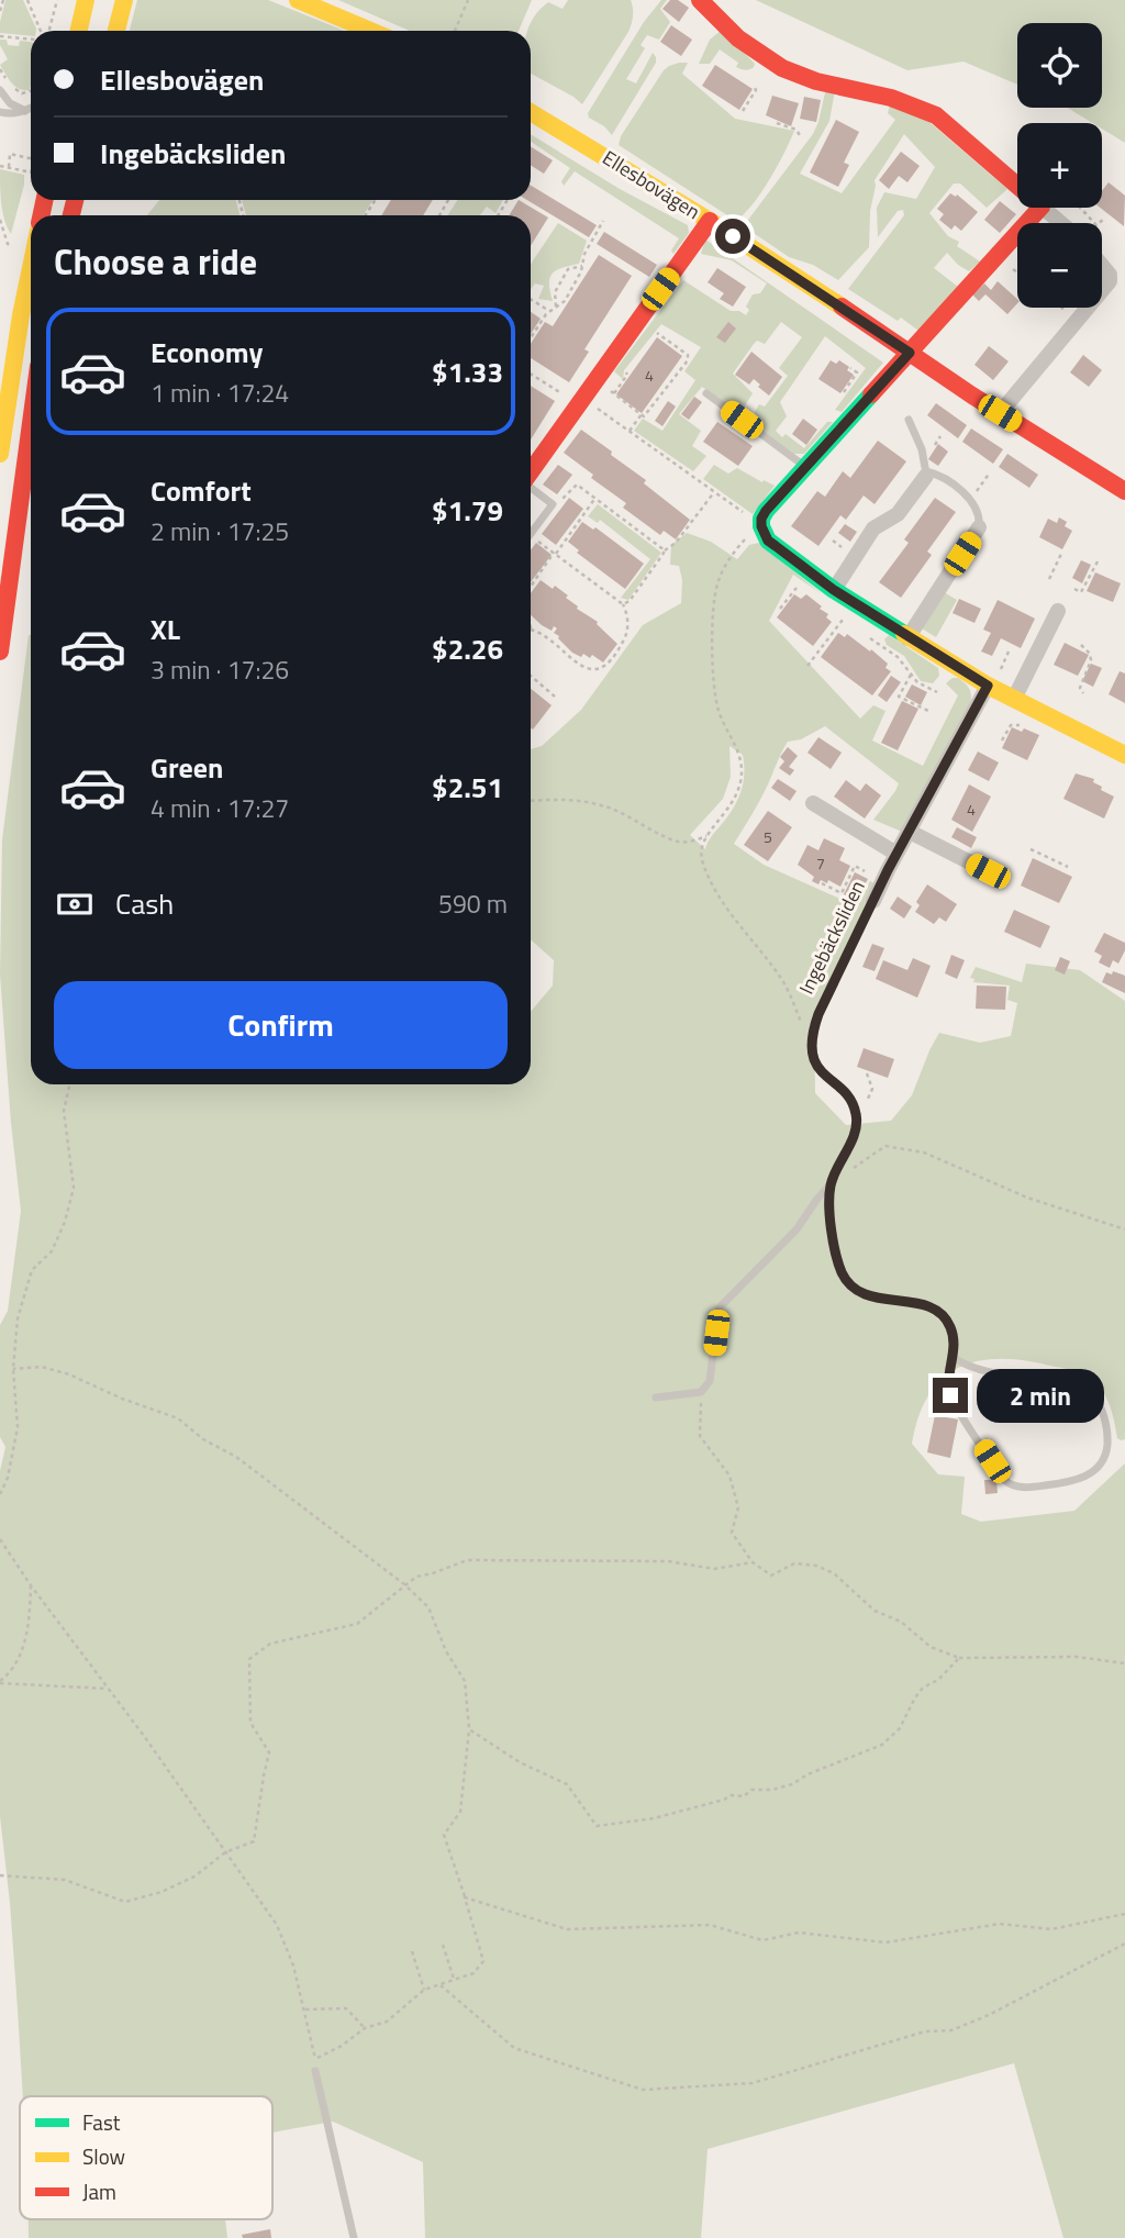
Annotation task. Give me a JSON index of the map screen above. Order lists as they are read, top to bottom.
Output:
{
  "streets": {
    "main road": ["Ellesbovägen"],
    "street": ["Ingebäcksliden"]
  },
  "house_numbers": [
    "4",
    "4",
    "5",
    "7"
  ],
  "legend": ["Fast", "Slow", "Jam"],
  "page": {
    "map_buttons": ["+", "−"],
    "banner": ["Ellesbovägen", "Ingebäcksliden"],
    "heading": "Choose a ride",
    "list": [
      {
        "name": "Economy",
        "note": "1 min · 17:24",
        "value": "$1.33"
      },
      {
        "name": "Comfort",
        "note": "2 min · 17:25",
        "value": "$1.79"
      },
      {
        "name": "XL",
        "note": "3 min · 17:26",
        "value": "$2.26"
      },
      {
        "name": "Green",
        "note": "4 min · 17:27",
        "value": "$2.51"
      }
    ],
    "pay": ["Cash", "590 m"],
    "buttons": "Confirm",
    "bubble": "2 min"
  }
}
